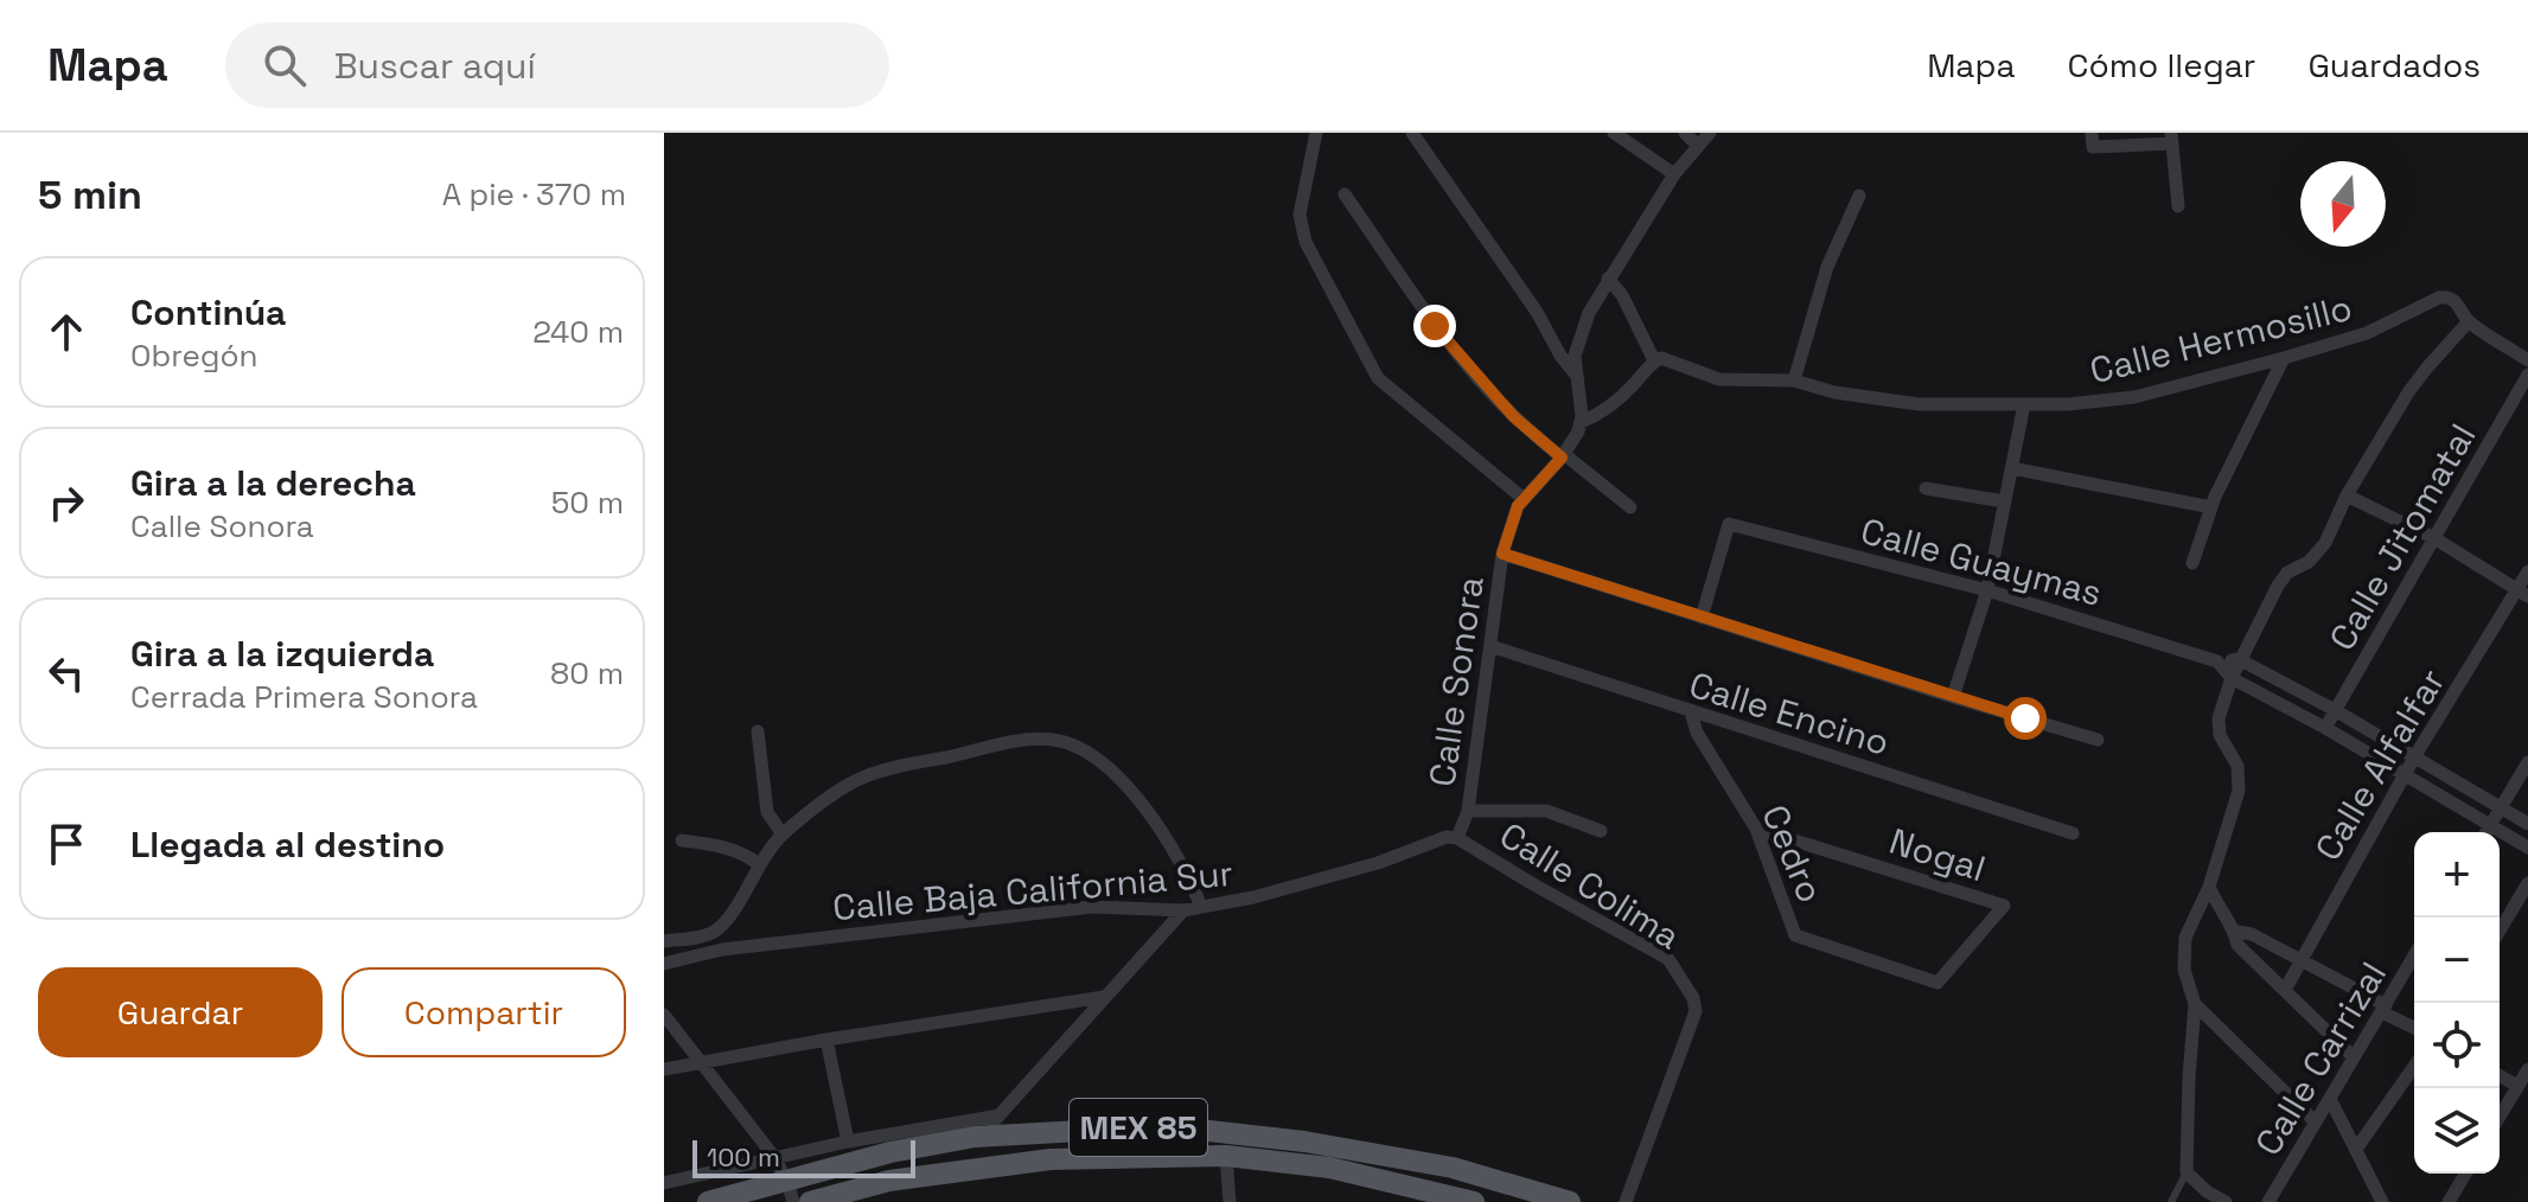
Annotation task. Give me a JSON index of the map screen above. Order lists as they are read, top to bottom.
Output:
{
  "streets": {
    "main road": ["MEX 85"],
    "street": [
      "Calle Hermosillo",
      "Calle Jitomatal",
      "Calle Guaymas",
      "Calle Sonora",
      "Calle Encino",
      "Calle Alfalfar",
      "Cedro",
      "Nogal",
      "Calle Colima",
      "Calle Baja California Sur",
      "Calle Carrizal"
    ]
  },
  "crossings": [
    ["Calle Sonora", "Calle Encino"],
    ["Calle Sonora", "Calle Colima"],
    ["Calle Sonora", "Calle Baja California Sur"],
    ["Calle Encino", "Cedro"],
    ["Cedro", "Nogal"],
    ["Calle Colima", "Calle Baja California Sur"]
  ],
  "scale_bar": "100 m",
  "north": "bottom",
  "page": {
    "header": "Mapa",
    "search": "Buscar aquí",
    "nav": ["Mapa", "Cómo llegar", "Guardados"],
    "heading": ["5 min", "A pie · 370 m"],
    "list": [
      ["Continúa", "Obregón", "240 m"],
      ["Gira a la derecha", "Calle Sonora", "50 m"],
      ["Gira a la izquierda", "Cerrada Primera Sonora", "80 m"],
      "Llegada al destino"
    ],
    "map_buttons": ["+", "−"],
    "buttons": ["Guardar", "Compartir"],
    "scale": "100 m"
  }
}
